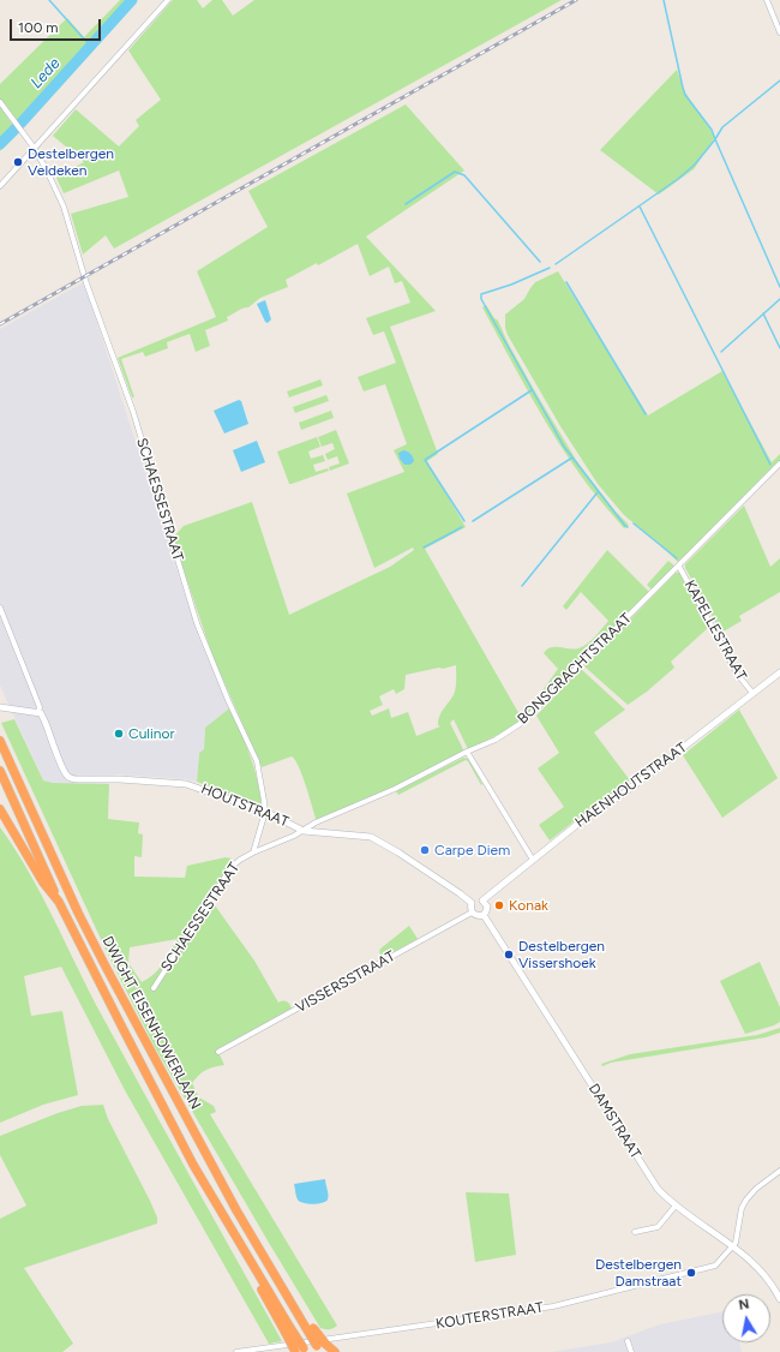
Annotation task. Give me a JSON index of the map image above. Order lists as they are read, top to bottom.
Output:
{
  "streets": {
    "highway": ["DWIGHT EISENHOWERLAAN"],
    "street": [
      "SCHAESSESTRAAT",
      "KAPELLESTRAAT",
      "BONSGRACHTSTRAAT",
      "HAENHOUTSTRAAT",
      "HOUTSTRAAT",
      "VISSERSSTRAAT",
      "DAMSTRAAT",
      "KOUTERSTRAAT"
    ]
  },
  "crossings": [
    ["SCHAESSESTRAAT", "BONSGRACHTSTRAAT"],
    ["SCHAESSESTRAAT", "HOUTSTRAAT"],
    ["KAPELLESTRAAT", "BONSGRACHTSTRAAT"],
    ["KAPELLESTRAAT", "HAENHOUTSTRAAT"],
    ["BONSGRACHTSTRAAT", "HOUTSTRAAT"],
    ["HAENHOUTSTRAAT", "HOUTSTRAAT"],
    ["HAENHOUTSTRAAT", "VISSERSSTRAAT"],
    ["HAENHOUTSTRAAT", "DAMSTRAAT"],
    ["HOUTSTRAAT", "VISSERSSTRAAT"],
    ["HOUTSTRAAT", "DAMSTRAAT"],
    ["VISSERSSTRAAT", "DAMSTRAAT"],
    ["DAMSTRAAT", "KOUTERSTRAAT"]
  ],
  "water": ["Lede"],
  "places": [
    "Destelbergen Veldeken",
    "Culinor",
    "Carpe Diem",
    "Konak",
    "Destelbergen Vissershoek",
    "Destelbergen Damstraat"
  ],
  "scale_bar": "100 m",
  "north": "top"
}
